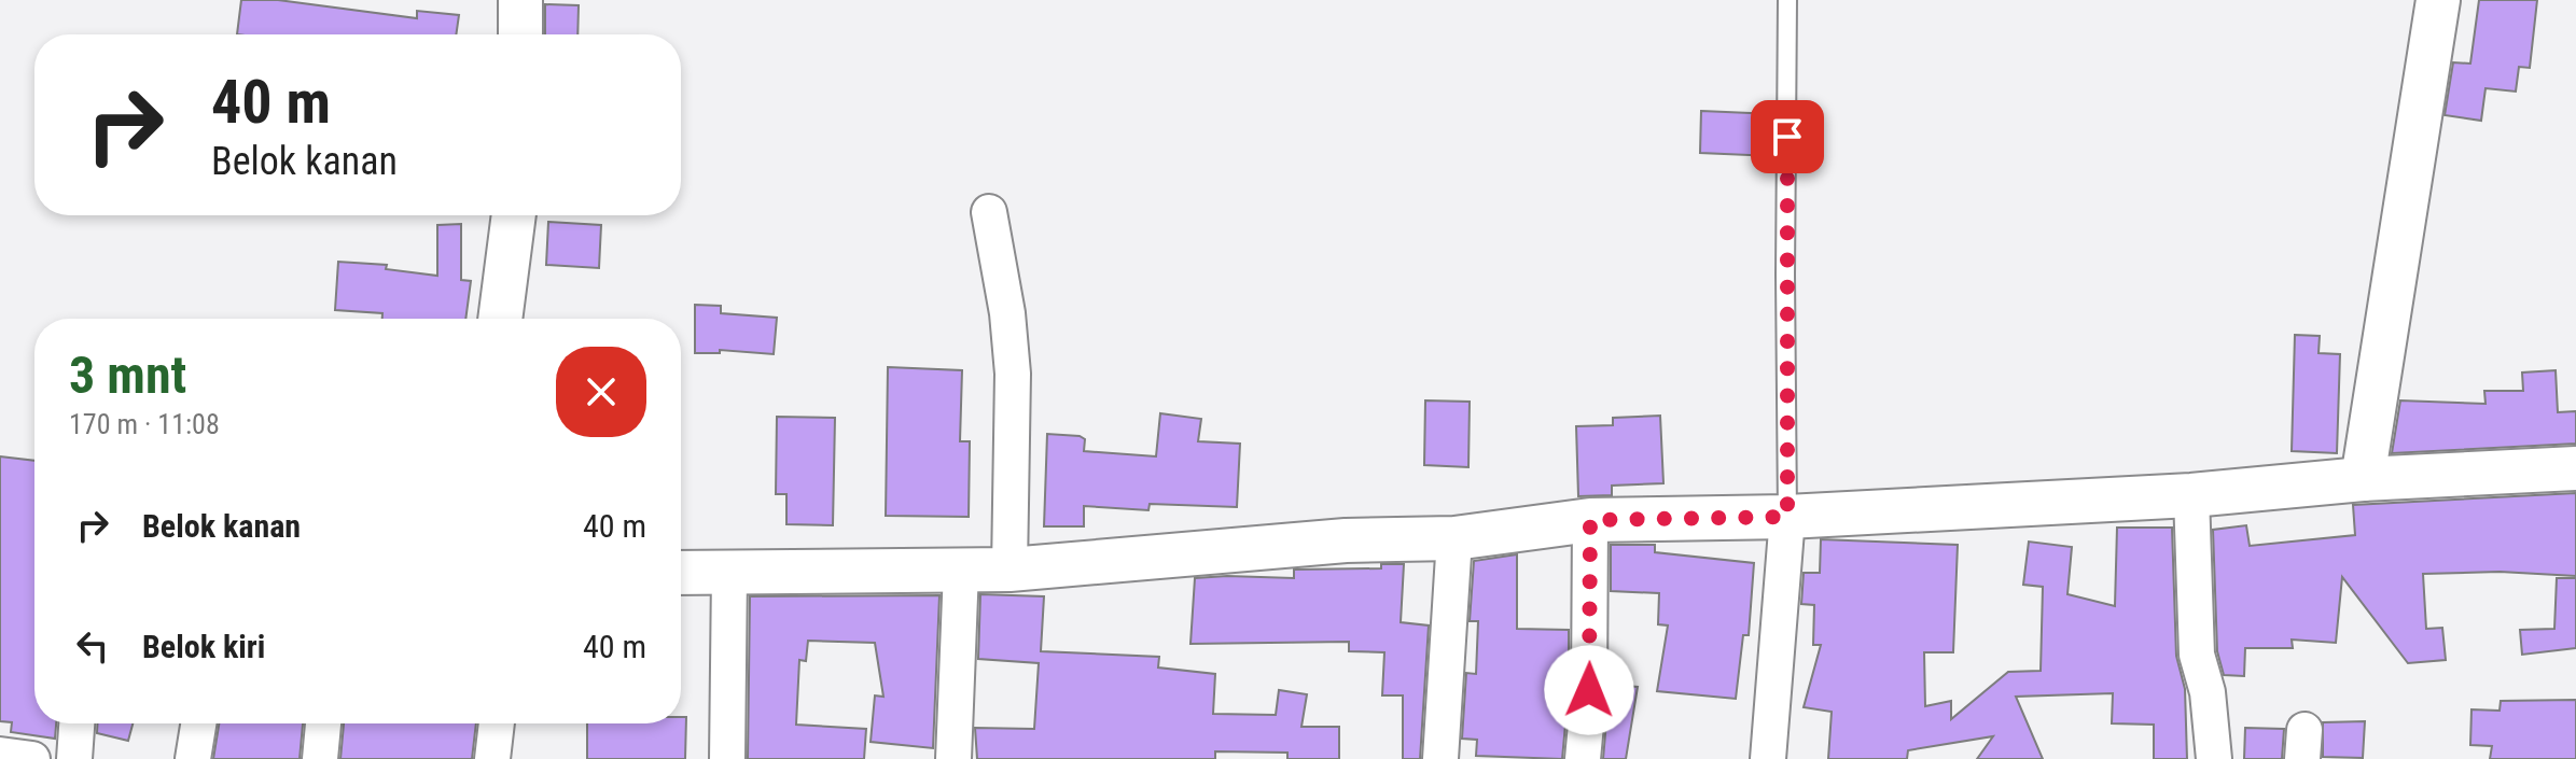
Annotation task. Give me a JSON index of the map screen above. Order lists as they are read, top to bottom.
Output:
{
  "page": {
    "turn": ["40 m", "Belok kanan"],
    "heading": ["3 mnt", "170 m · 11:08"],
    "list": [
      {
        "name": "Belok kanan",
        "value": "40 m"
      },
      {
        "name": "Belok kiri",
        "value": "40 m"
      }
    ]
  }
}
